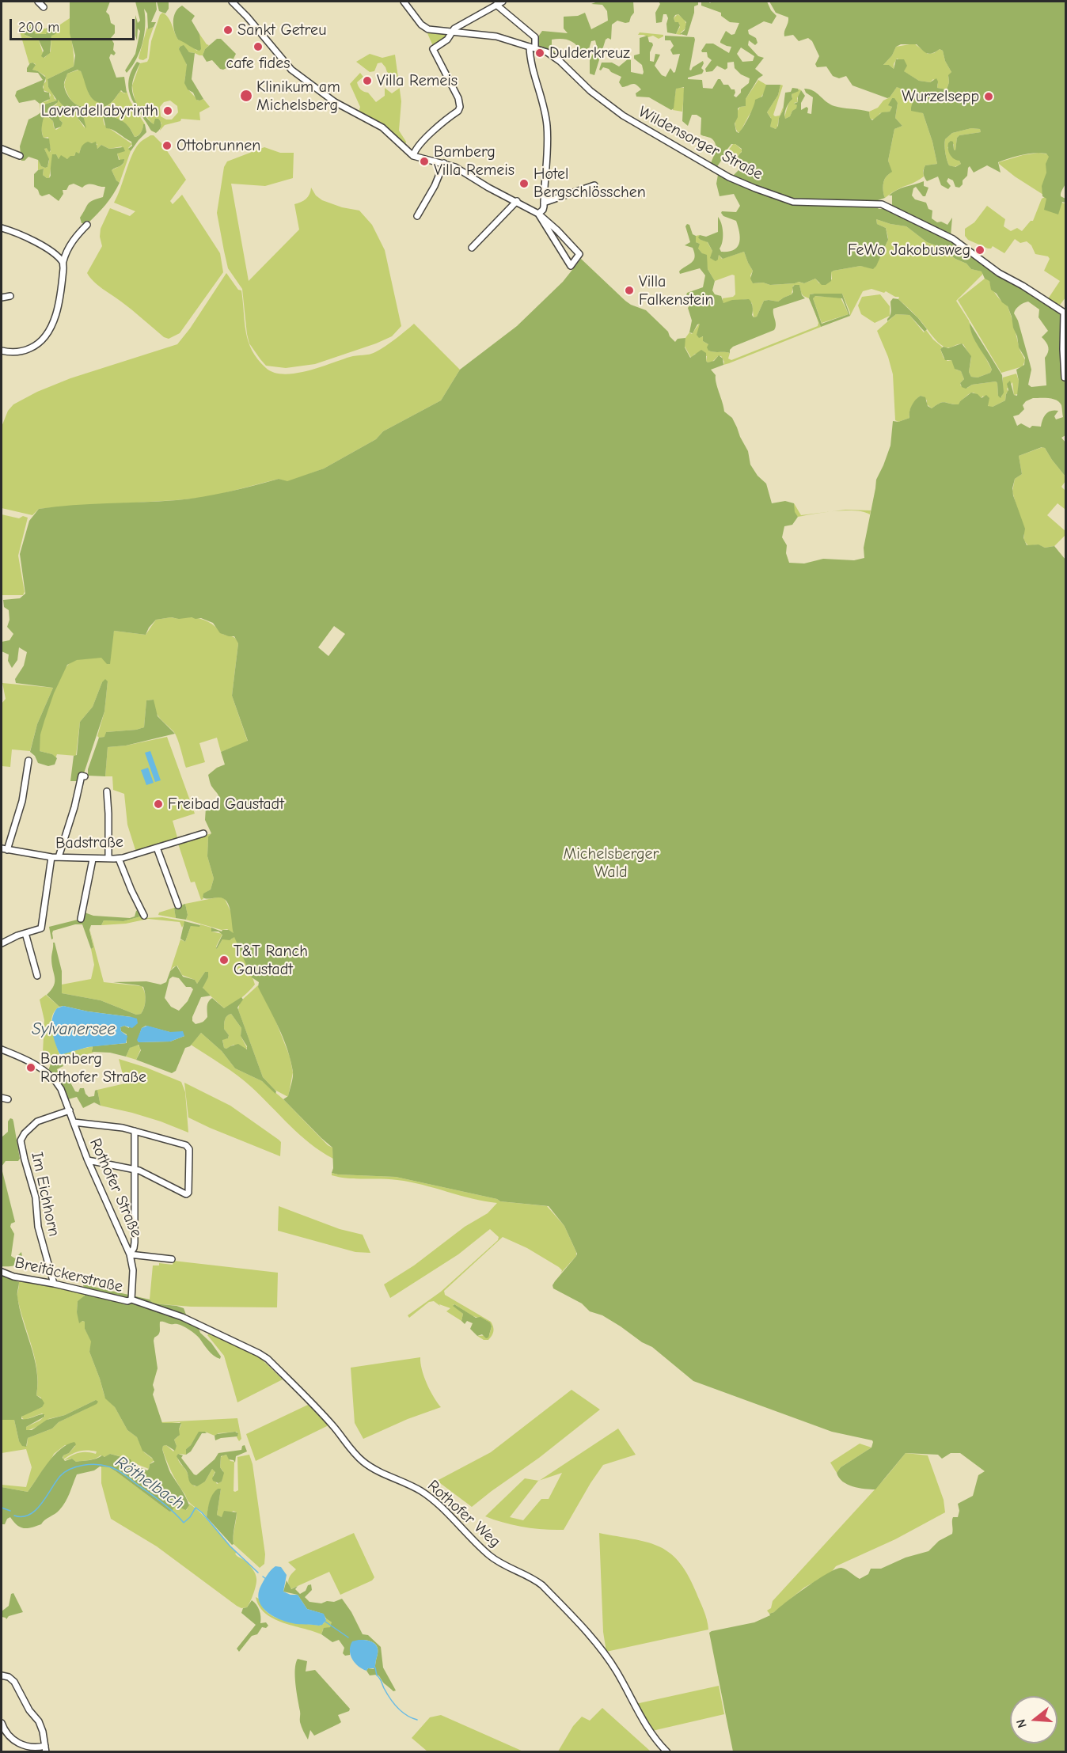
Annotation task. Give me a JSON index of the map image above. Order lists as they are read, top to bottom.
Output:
{
  "streets": {
    "street": [
      "Wildensorger Straße",
      "Badstraße",
      "Rothofer Straße",
      "Im Eichhorn",
      "Breitäckerstraße",
      "Rothofer Weg"
    ]
  },
  "crossings": [
    ["Rothofer Straße", "Im Eichhorn"],
    ["Rothofer Straße", "Breitäckerstraße"],
    ["Rothofer Straße", "Rothofer Weg"],
    ["Im Eichhorn", "Breitäckerstraße"],
    ["Breitäckerstraße", "Rothofer Weg"]
  ],
  "water": ["Sylvanersee", "Röthelbach"],
  "parks": ["Michelsberger Wald"],
  "places": [
    "Sankt Getreu",
    "cafe fides",
    "Dulderkreuz",
    "Villa Remeis",
    "Klinikum am Michelsberg",
    "Wurzelsepp",
    "Lavendellabyrinth",
    "Ottobrunnen",
    "Bamberg Villa Remeis",
    "Hotel Bergschlösschen",
    "FeWo Jakobusweg",
    "Villa Falkenstein",
    "Freibad Gaustadt",
    "T&T Ranch Gaustadt",
    "Bamberg Rothofer Straße"
  ],
  "scale_bar": "200 m",
  "north": "left"
}
